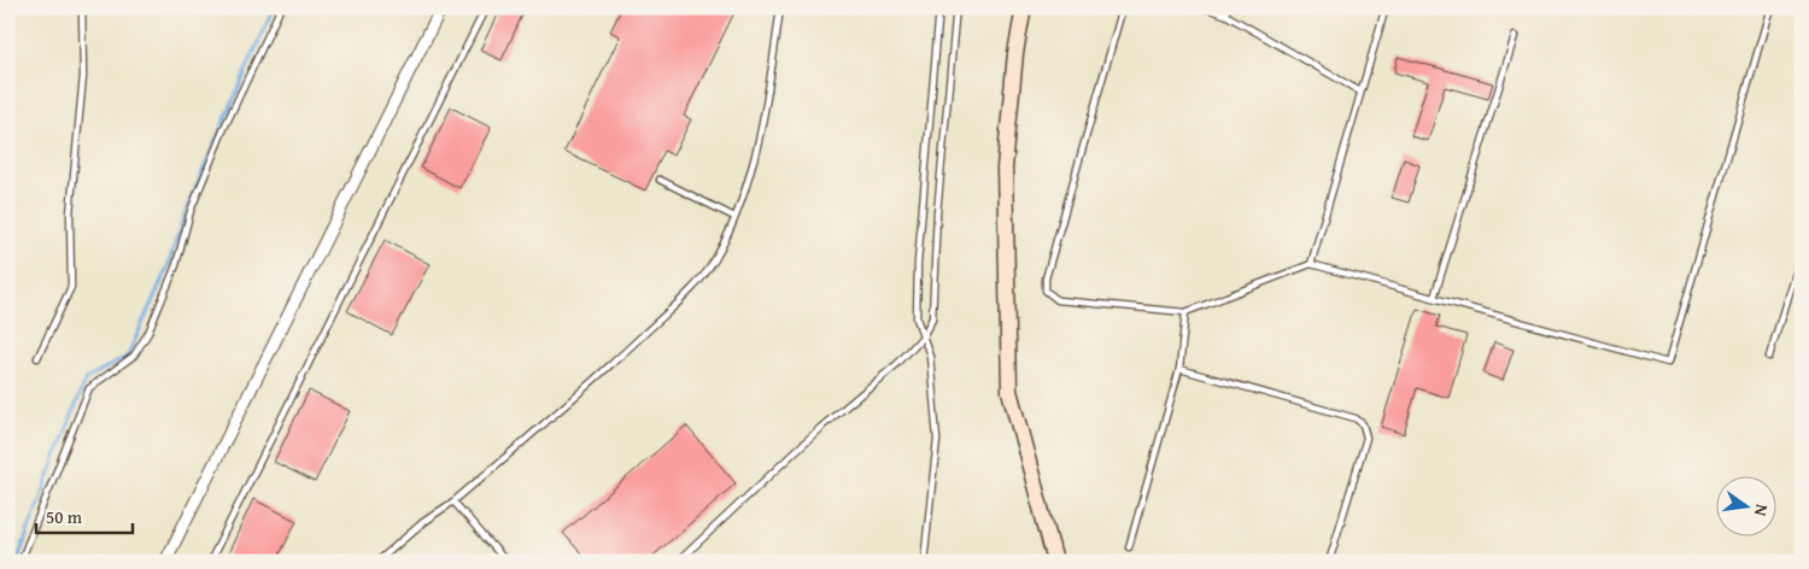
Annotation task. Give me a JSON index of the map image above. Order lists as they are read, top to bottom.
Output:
{
  "scale_bar": "50 m",
  "north": "right"
}
